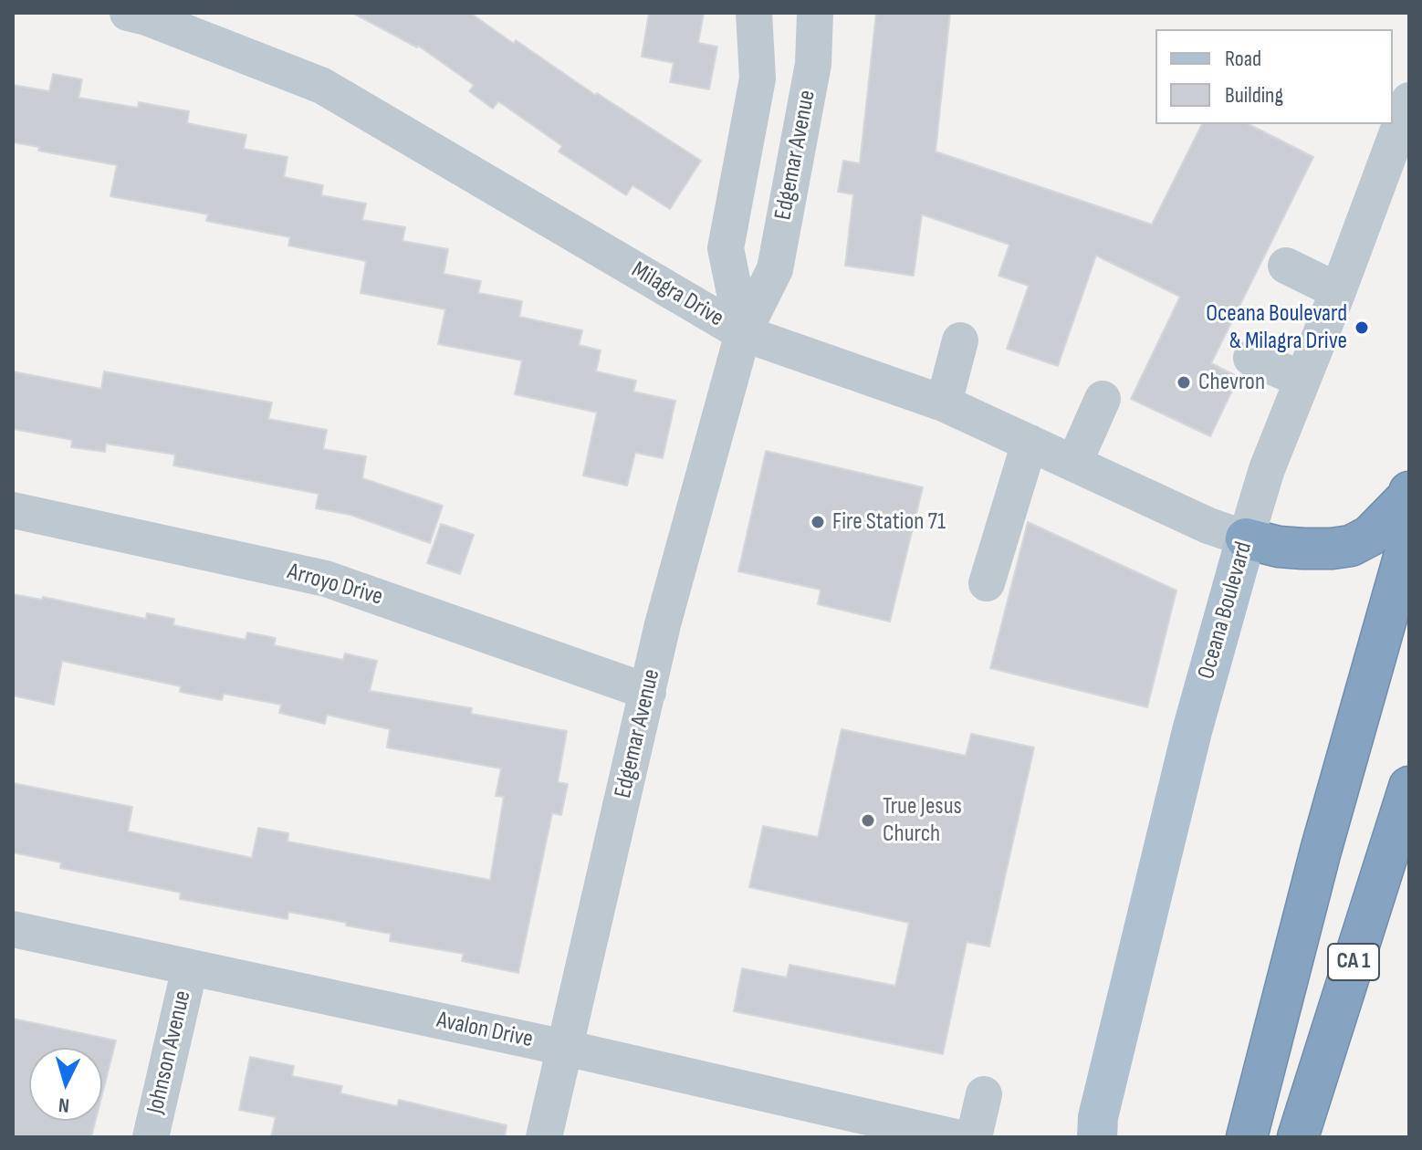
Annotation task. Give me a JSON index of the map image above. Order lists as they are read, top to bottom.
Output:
{
  "streets": {
    "highway": ["CA 1"],
    "main road": ["Oceana Boulevard"],
    "street": [
      "Edgemar Avenue",
      "Milagra Drive",
      "Arroyo Drive",
      "Avalon Drive",
      "Johnson Avenue"
    ]
  },
  "crossings": [
    ["Edgemar Avenue", "Milagra Drive"],
    ["Edgemar Avenue", "Arroyo Drive"],
    ["Edgemar Avenue", "Avalon Drive"],
    ["Milagra Drive", "Oceana Boulevard"],
    ["Avalon Drive", "Johnson Avenue"]
  ],
  "places": [
    "Oceana Boulevard & Milagra Drive",
    "Chevron",
    "Fire Station 71",
    "True Jesus Church"
  ],
  "legend": ["Road", "Building"],
  "north": "bottom"
}
